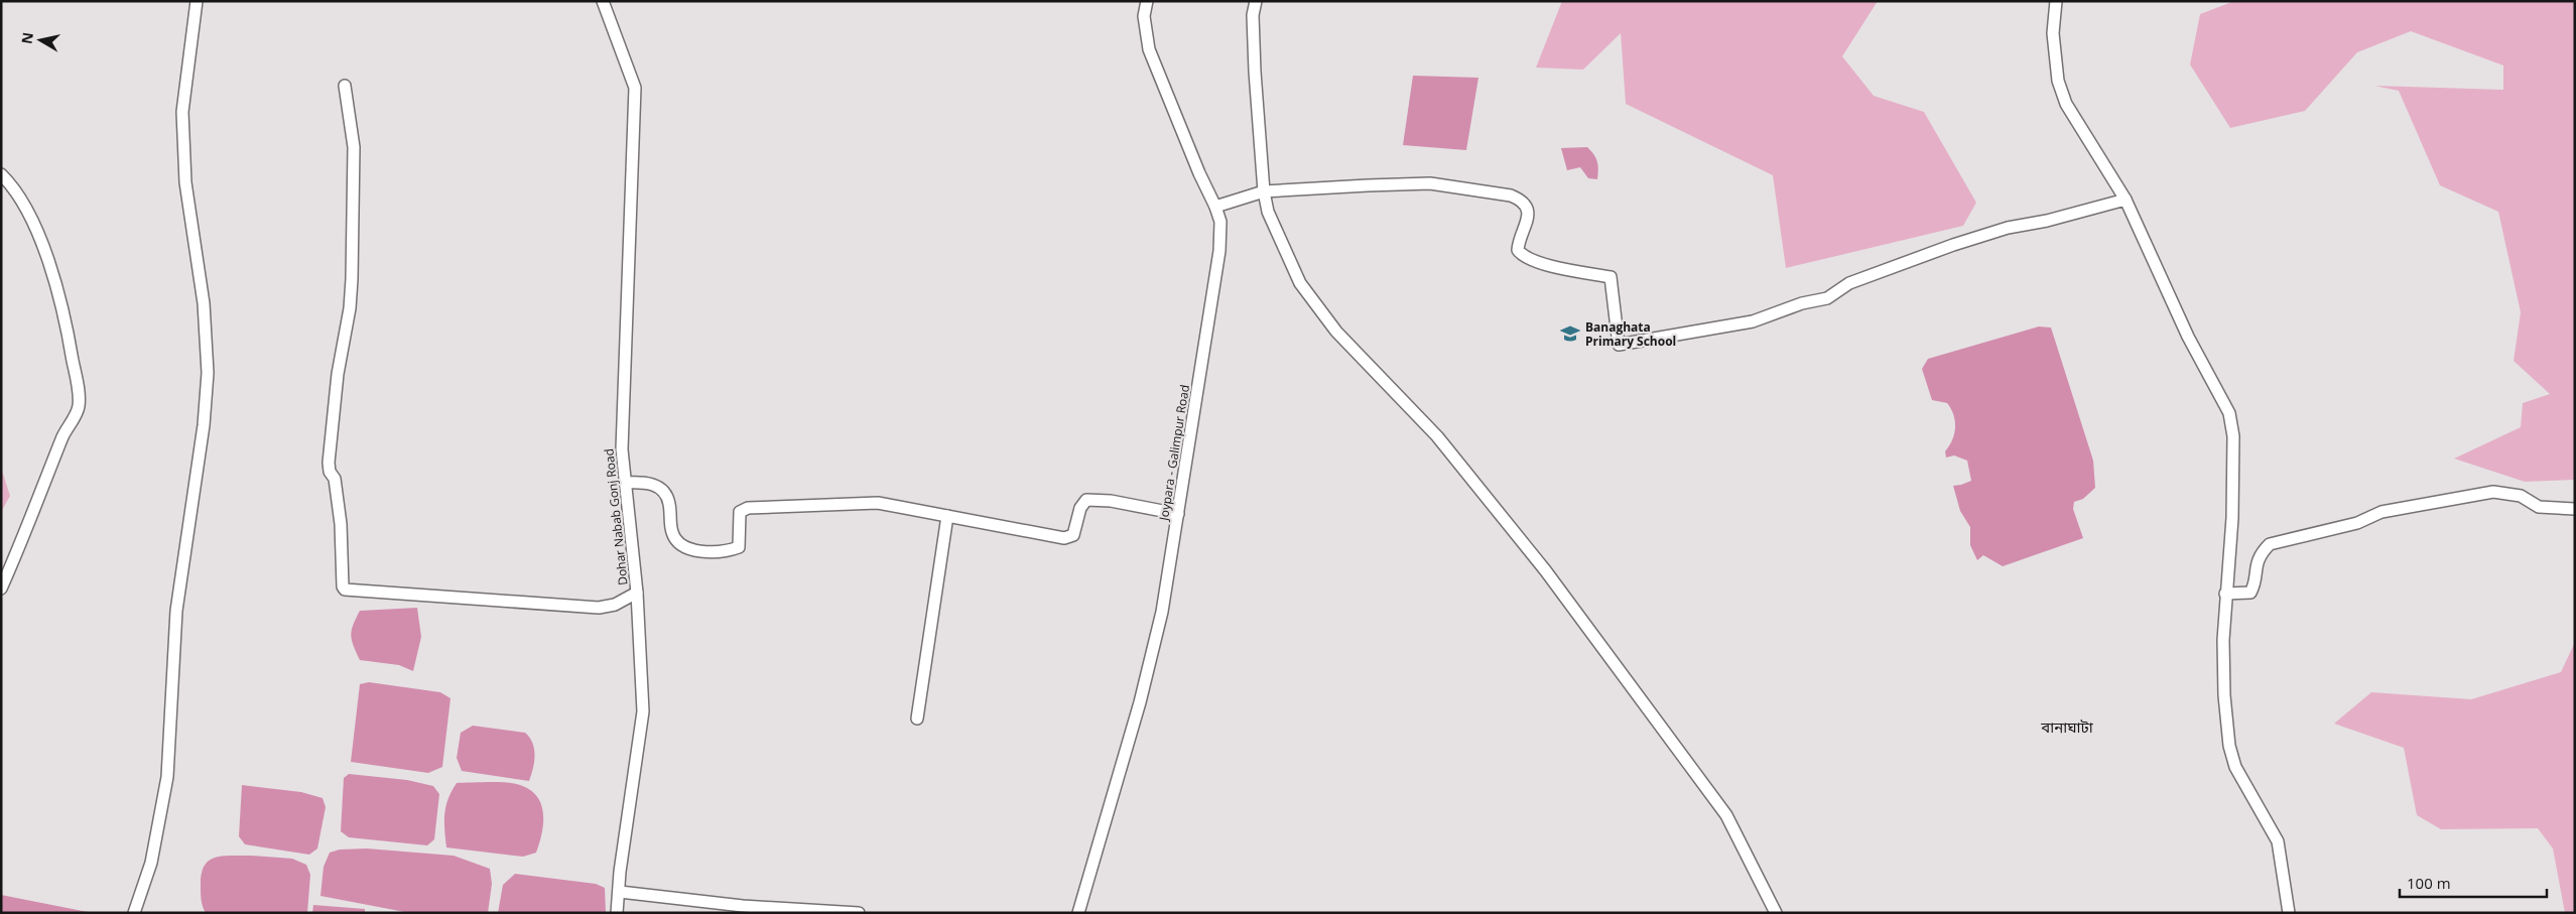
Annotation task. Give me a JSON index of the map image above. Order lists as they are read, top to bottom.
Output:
{
  "streets": {
    "street": ["Joypara - Galimpur Road", "Dohar Nabab Gonj Road"]
  },
  "districts": ["বানাঘাটা"],
  "places": {
    "school or university": ["Banaghata Primary School"]
  },
  "scale_bar": "100 m",
  "north": "left"
}
